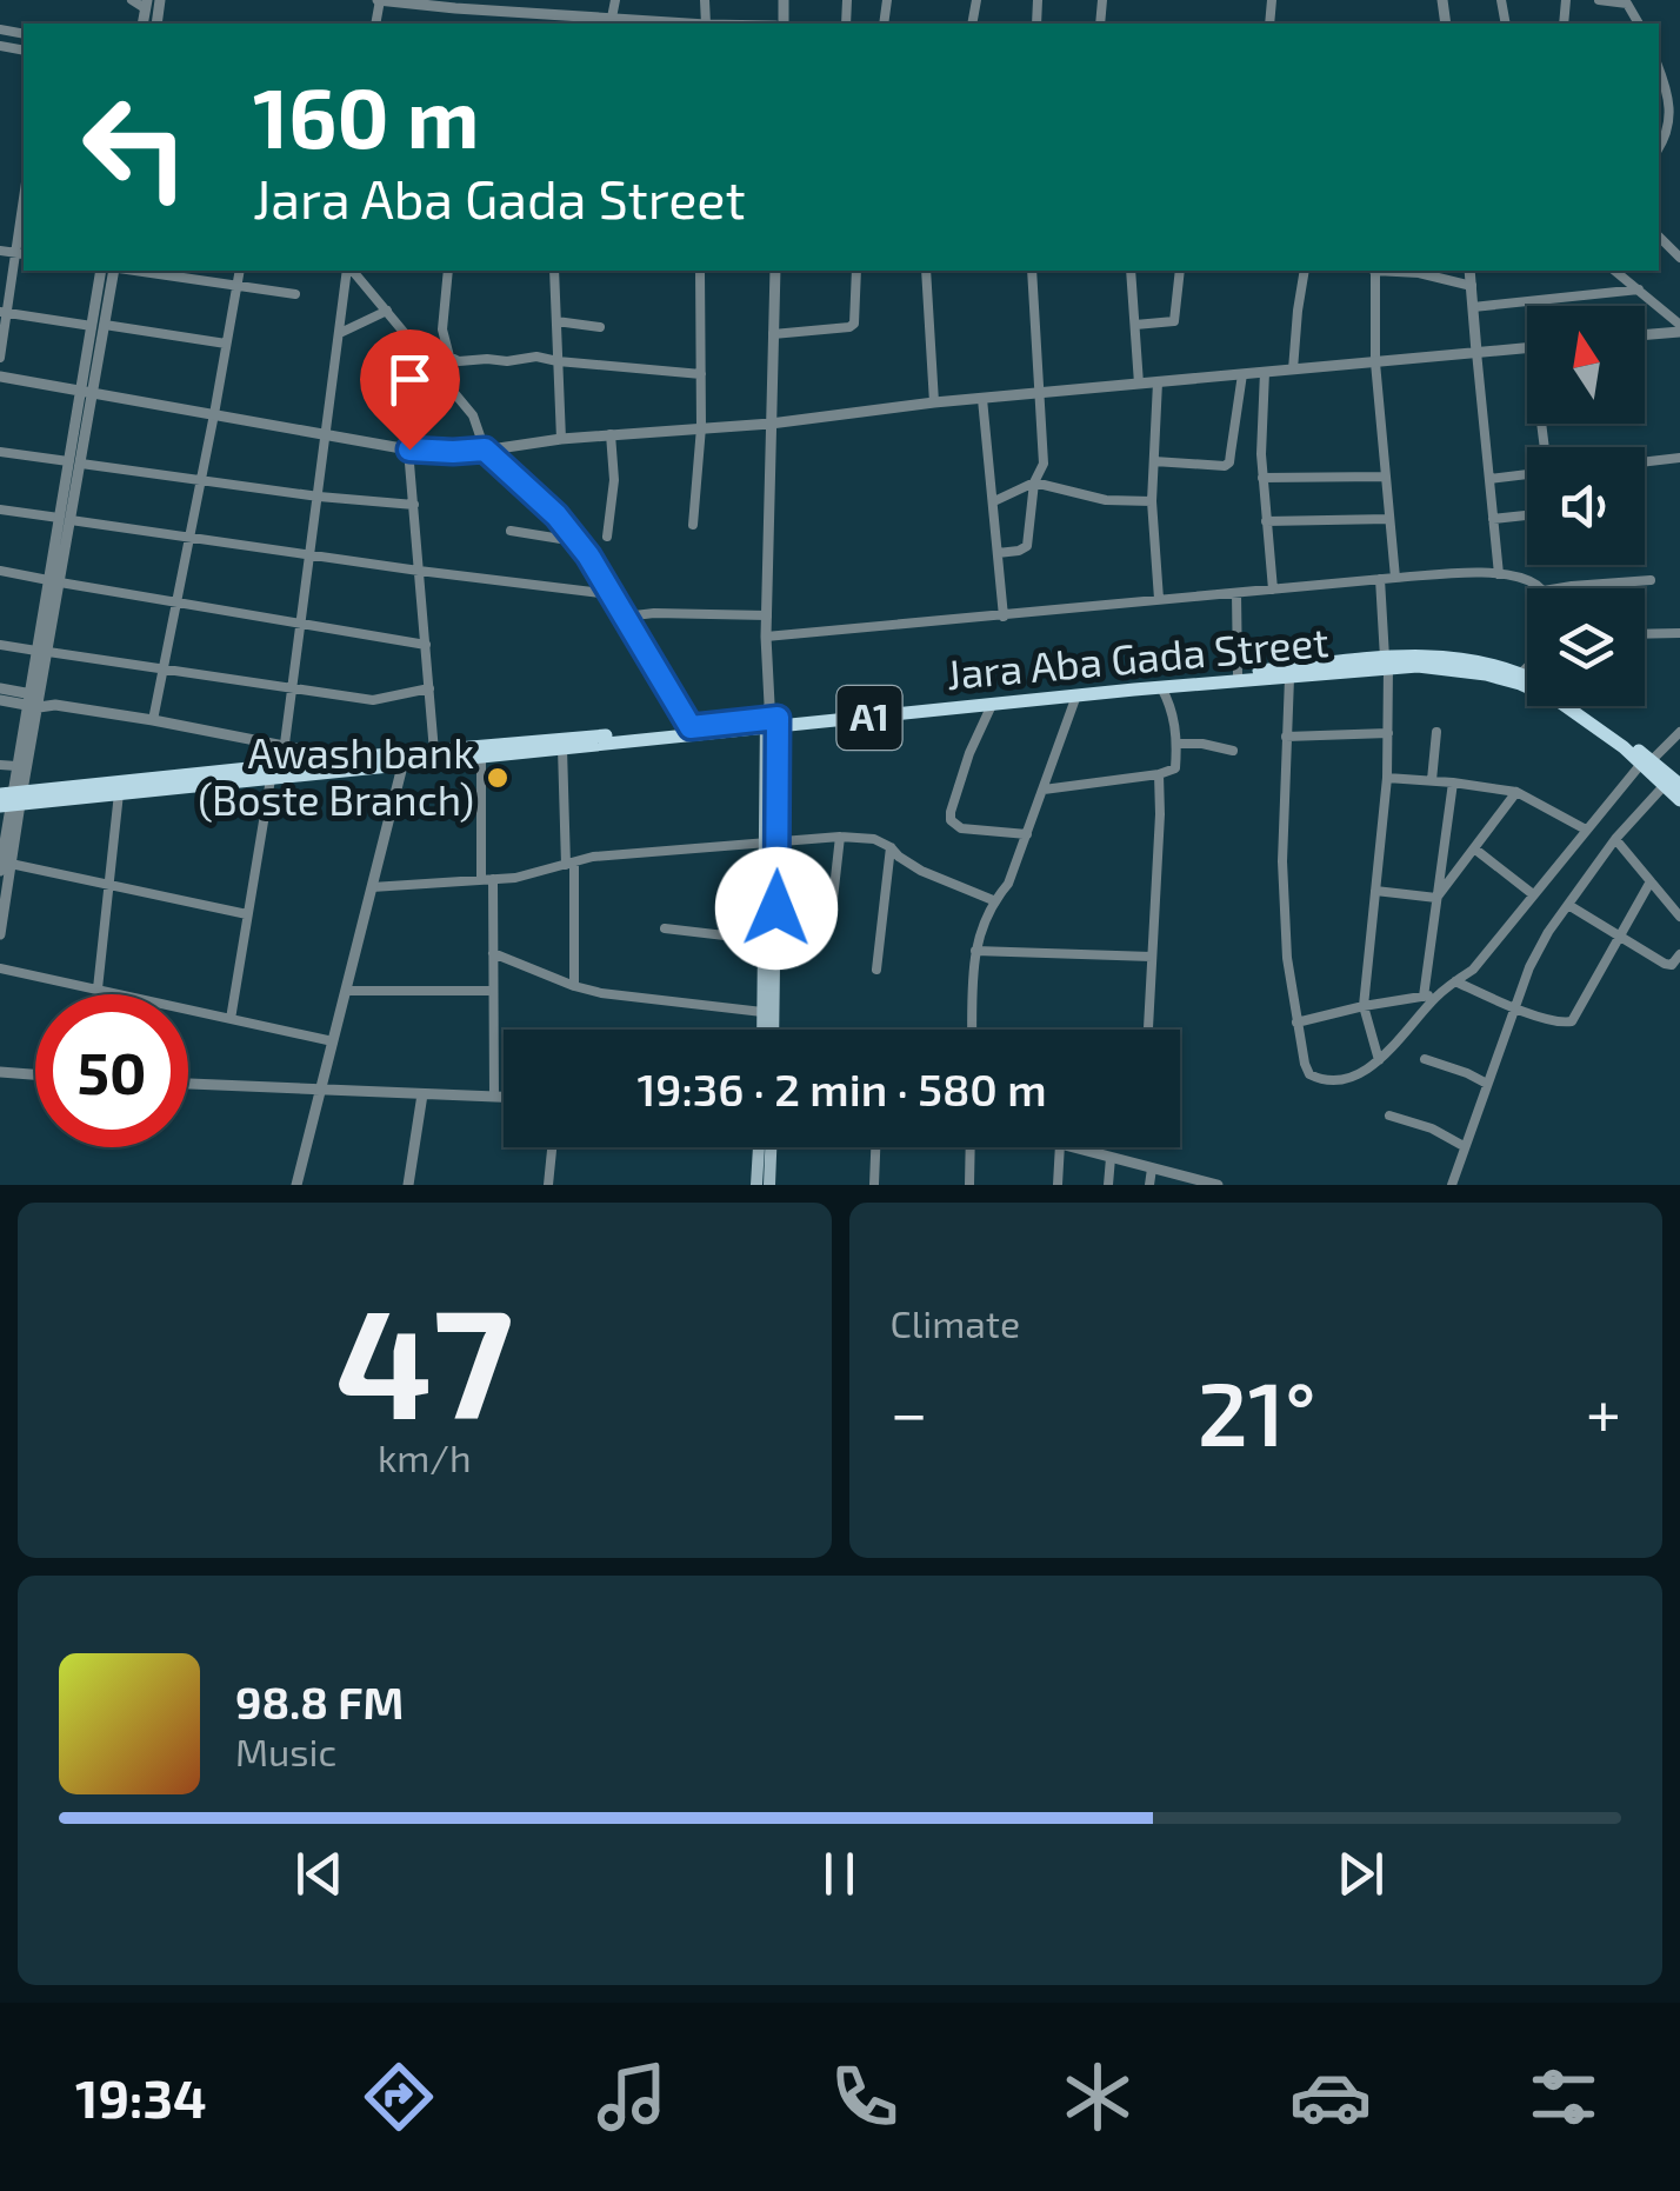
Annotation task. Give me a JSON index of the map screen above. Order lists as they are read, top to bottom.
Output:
{
  "streets": {
    "main road": ["Jara Aba Gada Street", "A1"]
  },
  "places": ["Awash bank (Boste Branch)"],
  "north": "top",
  "page": {
    "turn": ["160 m", "Jara Aba Gada Street"],
    "limit": "50",
    "trip": "19:36 · 2 min · 580 m",
    "tile": [
      ["47", "km/h"],
      "Climate"
    ],
    "heat": ["−", "21°", "+"],
    "song": ["98.8 FM", "Music"],
    "tabs": "19:34"
  }
}
